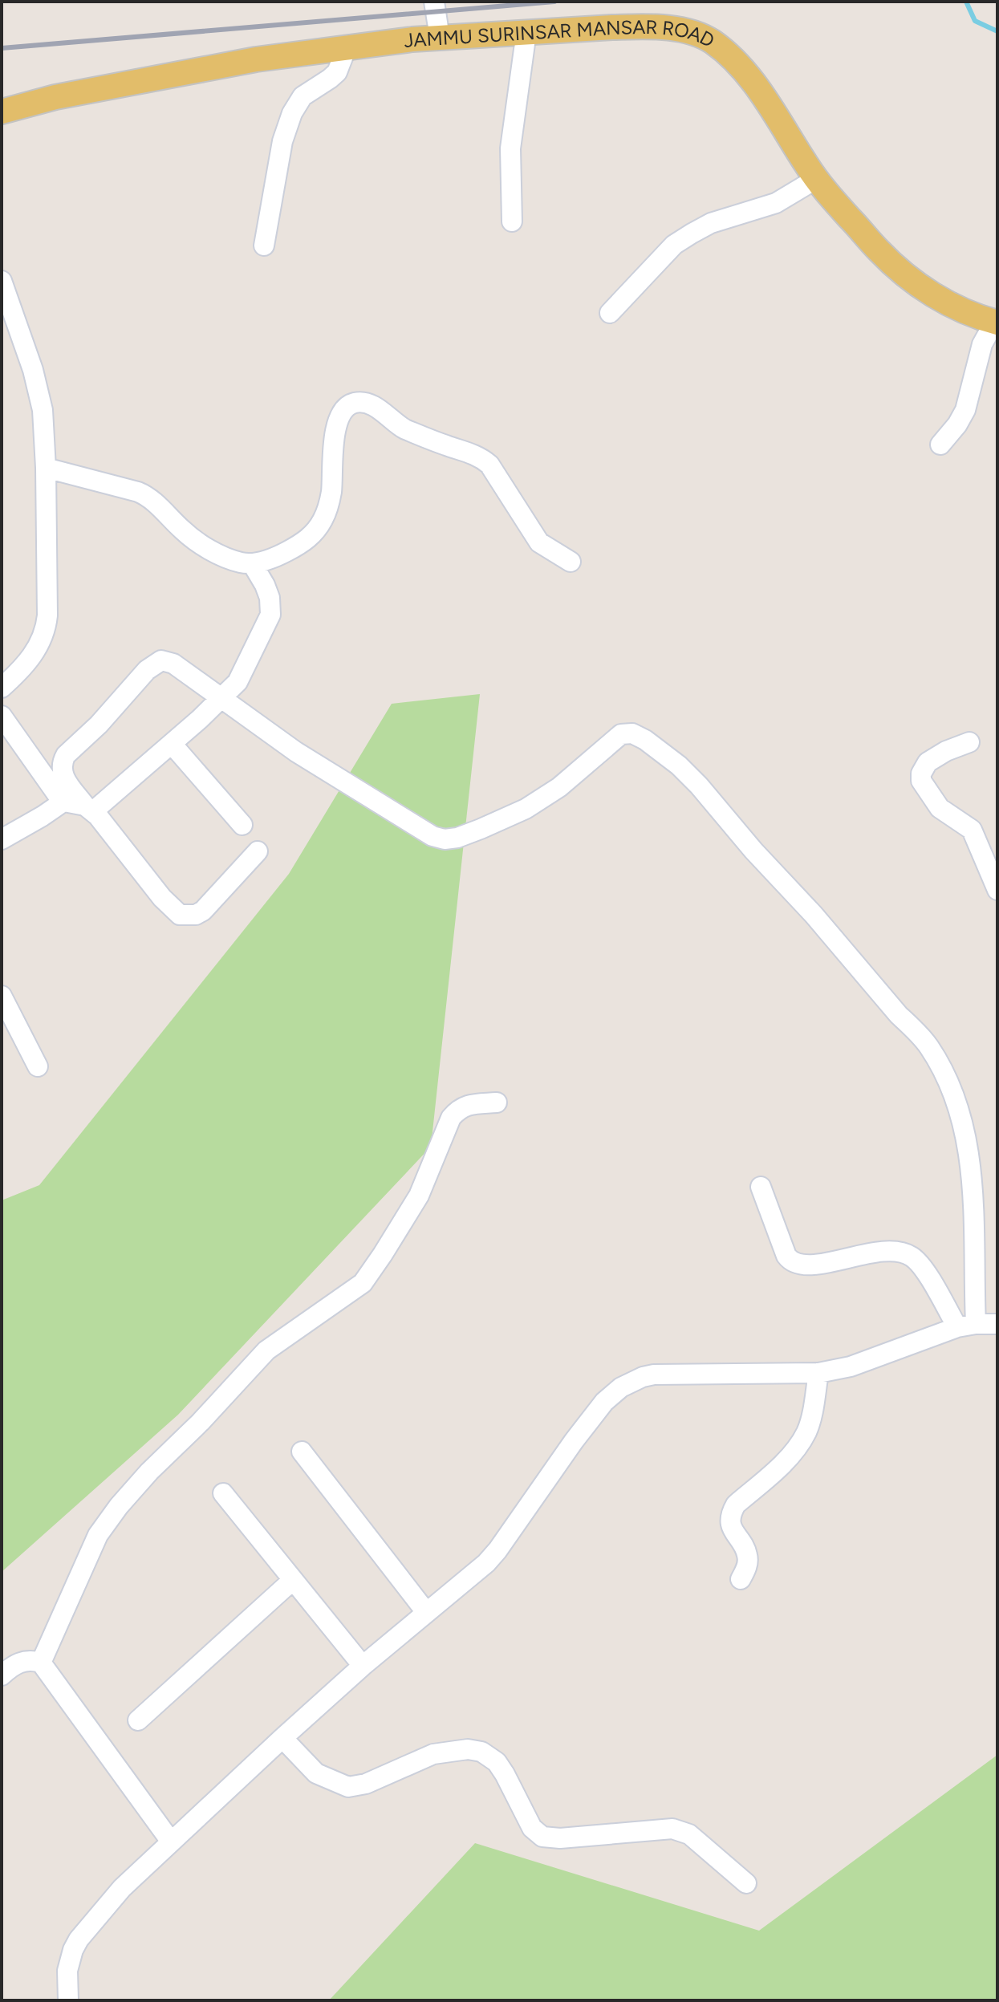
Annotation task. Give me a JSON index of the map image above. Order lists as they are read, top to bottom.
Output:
{
  "streets": {
    "main road": ["JAMMU SURINSAR MANSAR ROAD"]
  }
}
